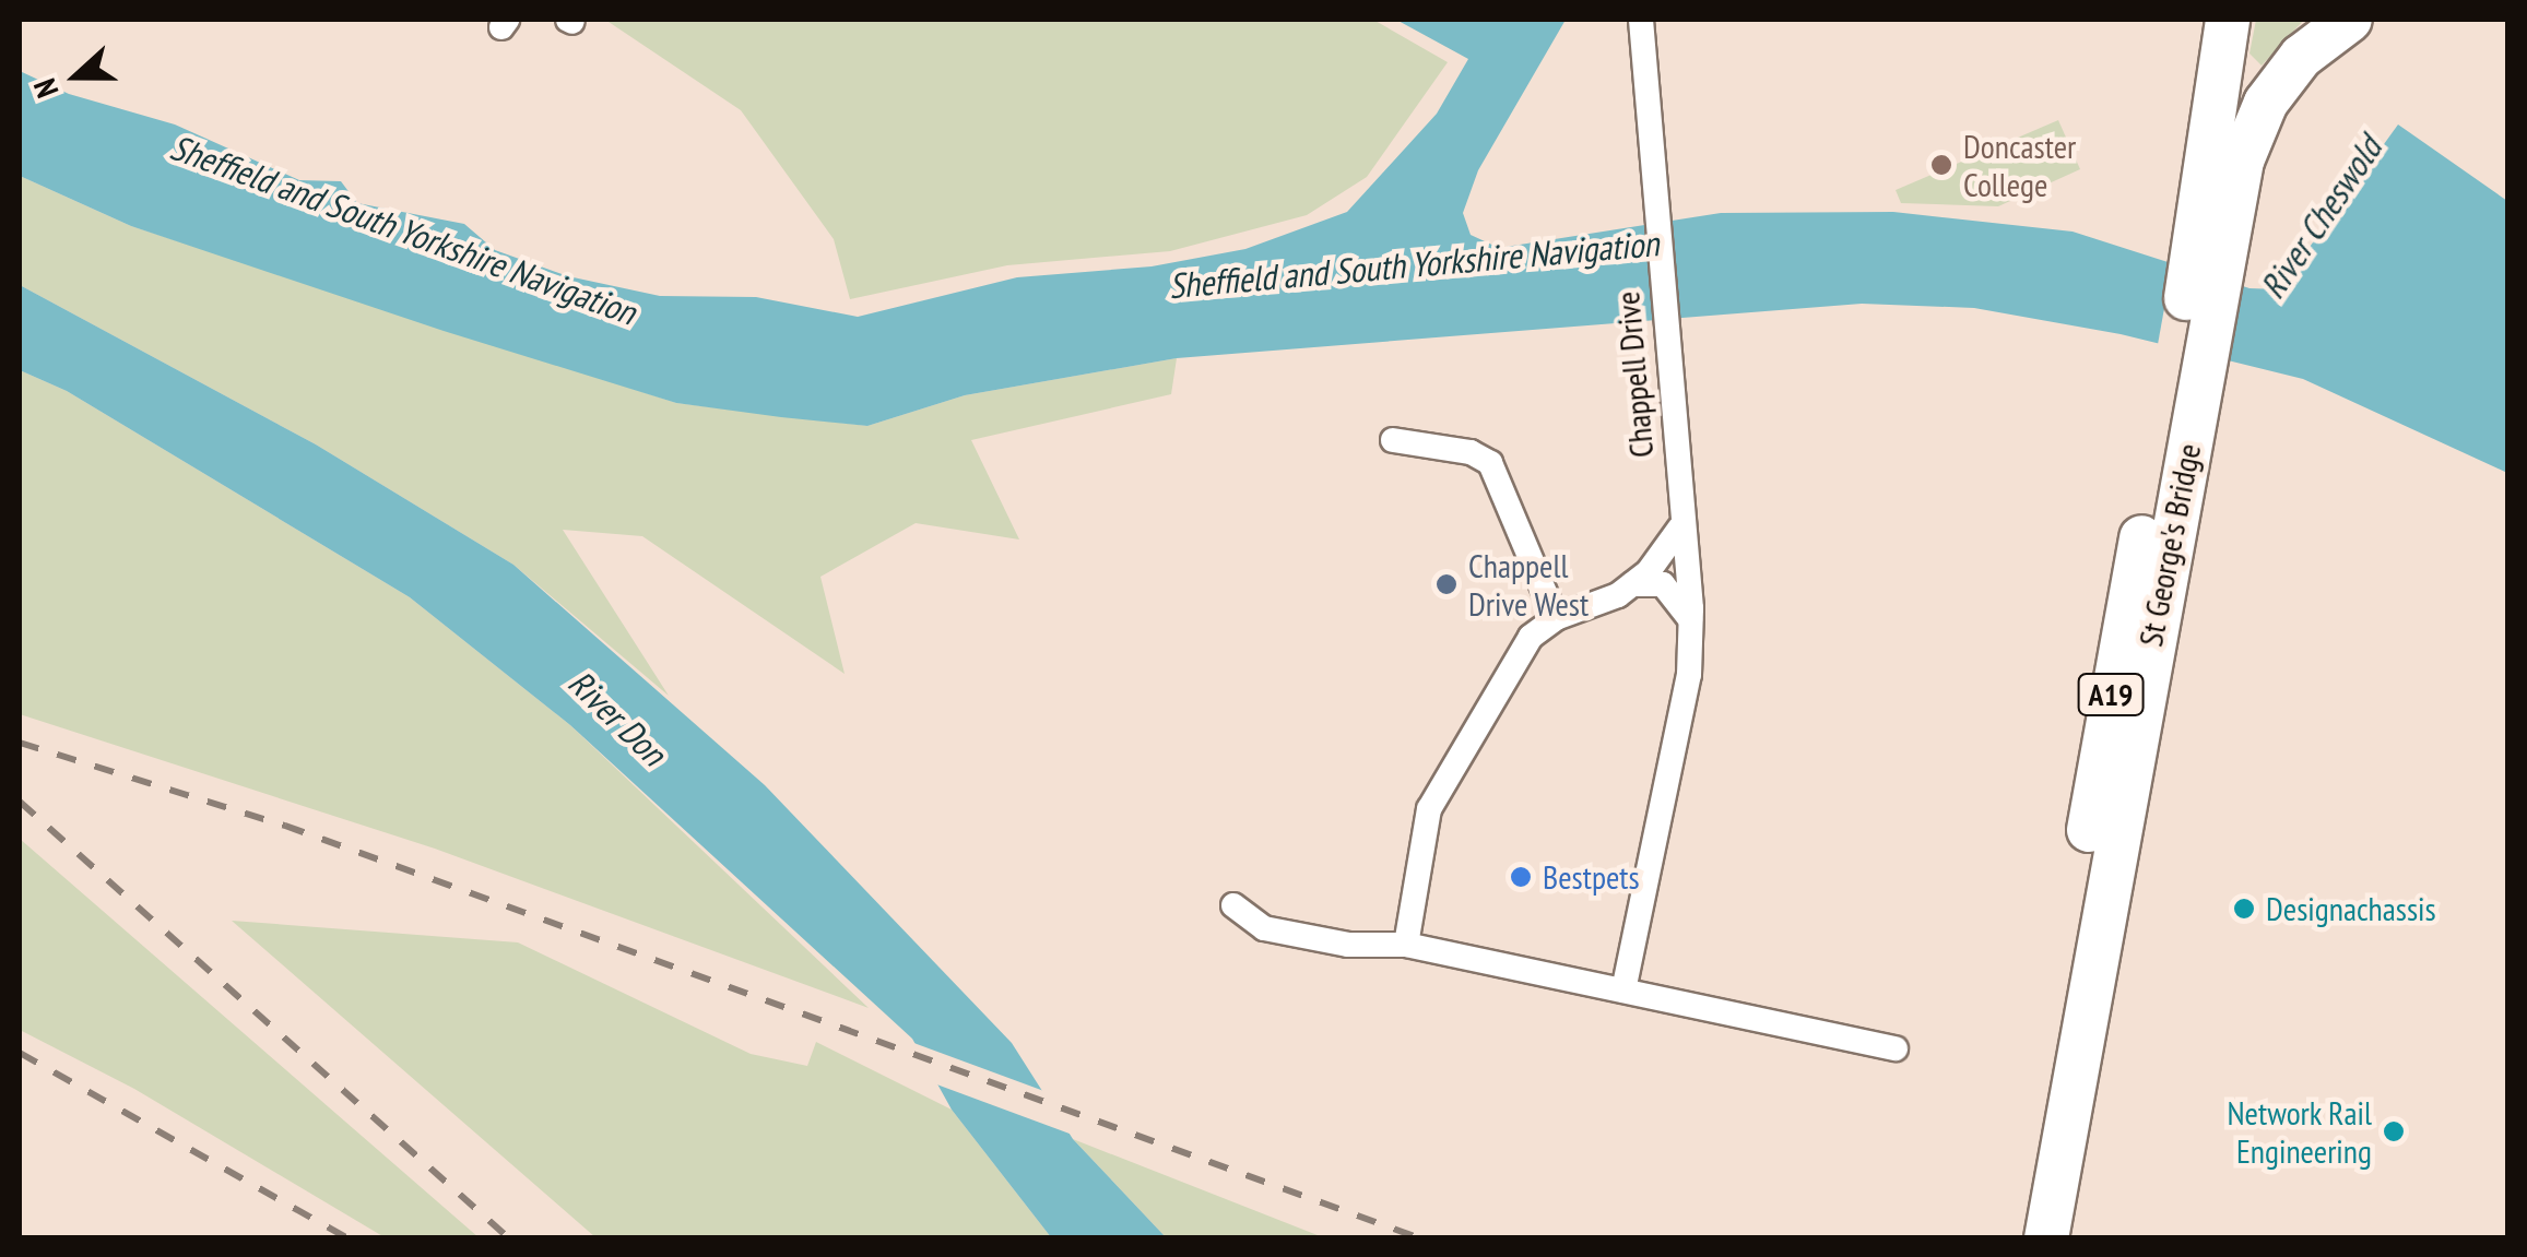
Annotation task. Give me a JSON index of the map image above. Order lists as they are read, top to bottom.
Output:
{
  "streets": {
    "highway": ["St George's Bridge", "A19"],
    "street": ["Chappell Drive"]
  },
  "water": ["River Cheswold", "Sheffield and South Yorkshire Navigation", "River Don"],
  "places": [
    "Doncaster College",
    "Chappell Drive West",
    "Bestpets",
    "Designachassis",
    "Network Rail Engineering"
  ],
  "north": "left"
}
